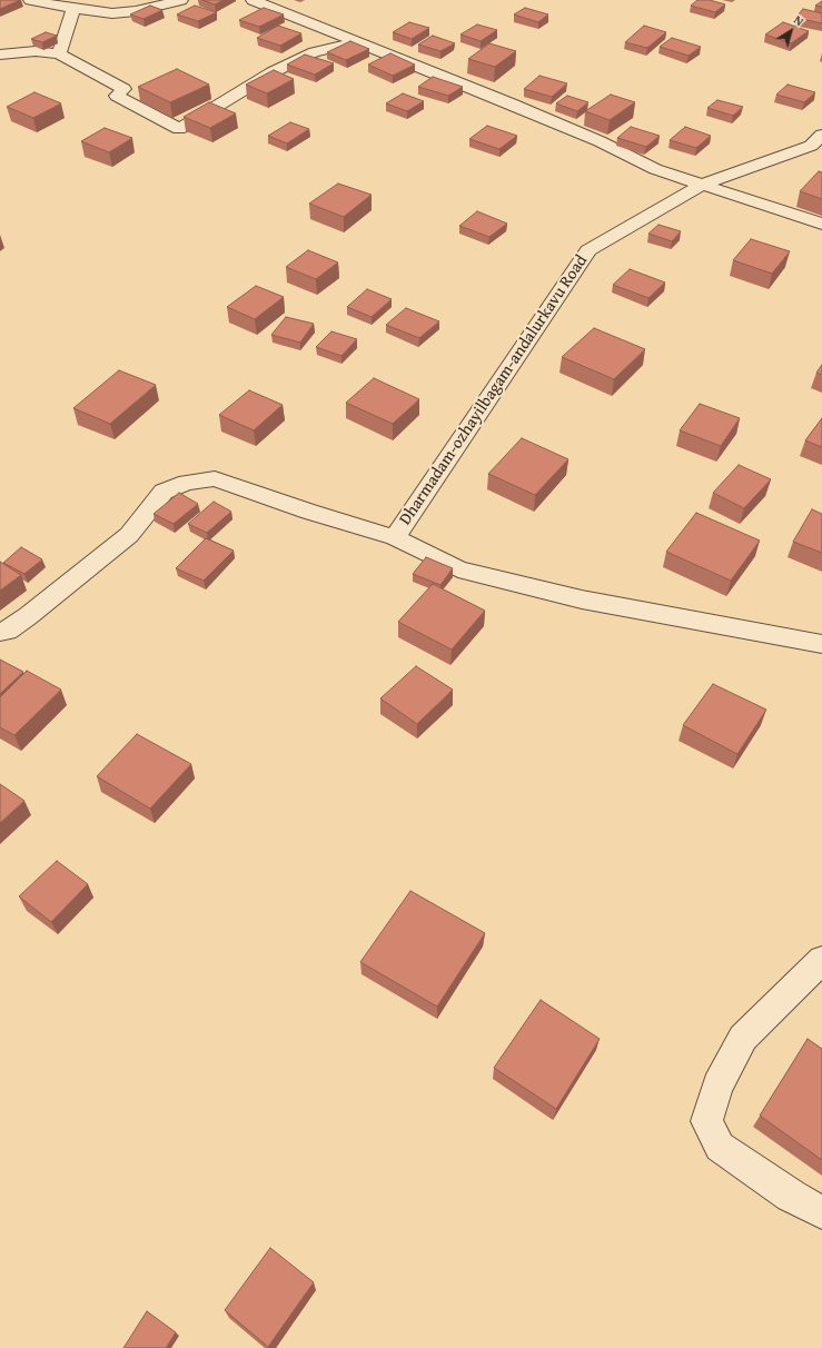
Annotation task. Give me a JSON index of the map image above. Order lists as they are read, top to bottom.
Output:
{
  "streets": {
    "street": ["Dharmadam-ozhayilbagam-andalurkavu Road"]
  },
  "north": "top right"
}
